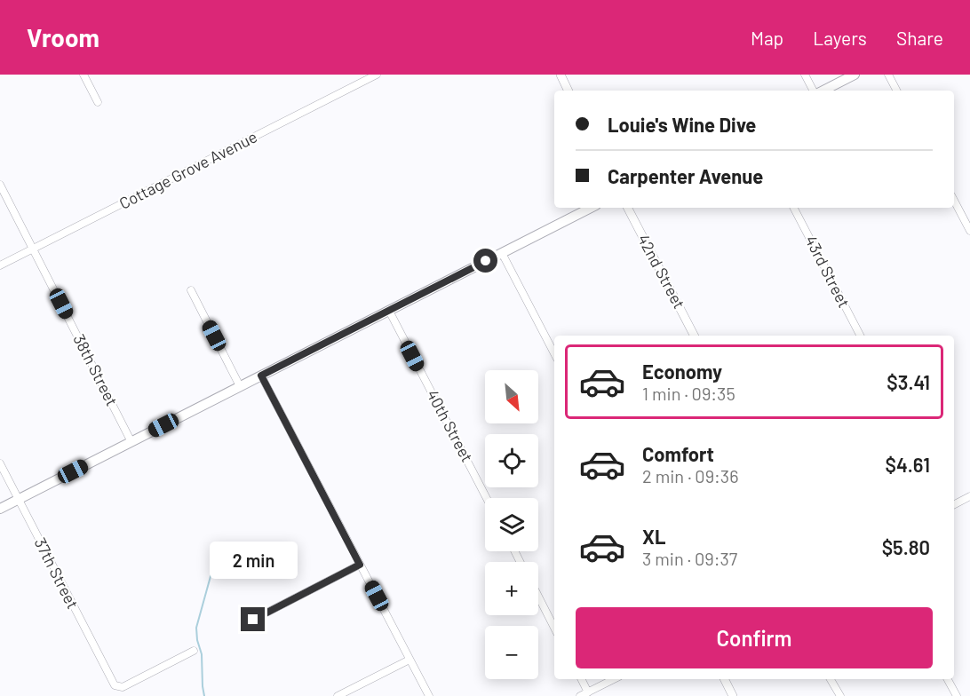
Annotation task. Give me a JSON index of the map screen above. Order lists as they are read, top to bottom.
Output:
{
  "streets": {
    "street": [
      "Cottage Grove Avenue",
      "42nd Street",
      "43rd Street",
      "38th Street",
      "40th Street",
      "37th Street"
    ]
  },
  "crossings": [
    ["Cottage Grove Avenue", "38th Street"]
  ],
  "north": "bottom right",
  "page": {
    "header": "Vroom",
    "nav": ["Map", "Layers", "Share"],
    "banner": ["Louie's Wine Dive", "Carpenter Avenue"],
    "list": [
      {
        "name": "Economy",
        "note": "1 min · 09:35",
        "value": "$3.41"
      },
      {
        "name": "Comfort",
        "note": "2 min · 09:36",
        "value": "$4.61"
      },
      {
        "name": "XL",
        "note": "3 min · 09:37",
        "value": "$5.80"
      }
    ],
    "map_buttons": ["+", "−"],
    "bubble": "2 min",
    "buttons": "Confirm"
  }
}
